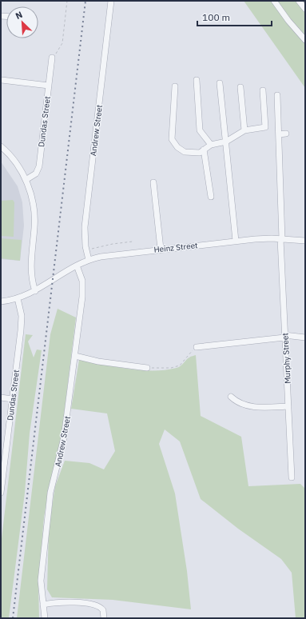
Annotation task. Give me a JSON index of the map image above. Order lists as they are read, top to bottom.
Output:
{
  "streets": {
    "street": [
      "Dundas Street",
      "Andrew Street",
      "Heinz Street",
      "Murphy Street"
    ]
  },
  "crossings": [
    ["Dundas Street", "Heinz Street"],
    ["Andrew Street", "Heinz Street"],
    ["Heinz Street", "Murphy Street"]
  ],
  "scale_bar": "100 m",
  "north": "top left"
}
